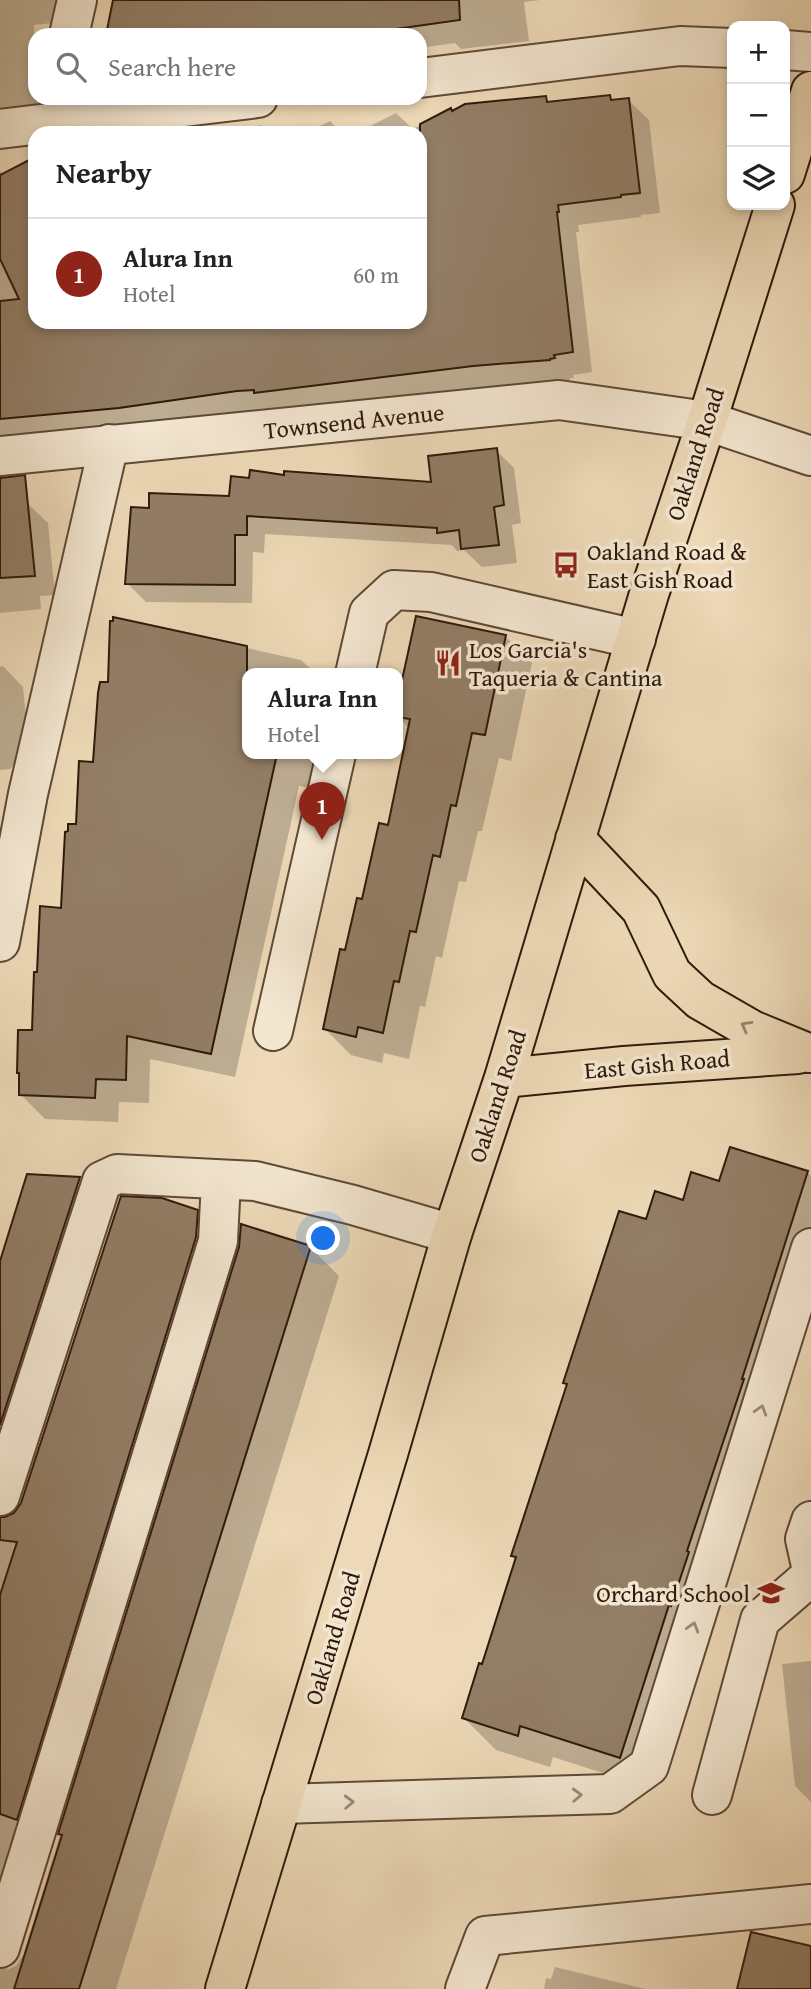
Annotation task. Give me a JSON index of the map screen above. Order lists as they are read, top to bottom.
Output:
{
  "streets": {
    "main road": ["Oakland Road", "East Gish Road"],
    "street": ["Townsend Avenue"]
  },
  "crossings": [
    ["Townsend Avenue", "Oakland Road"],
    ["Oakland Road", "East Gish Road"]
  ],
  "places": {
    "bus stop": ["Oakland Road & East Gish Road"],
    "restaurant": ["Los Garcia's Taqueria & Cantina"],
    "school or university": ["Orchard School"]
  },
  "page": {
    "map_buttons": ["+", "−"],
    "search": "Search here",
    "heading": "Nearby",
    "list": [
      {
        "mark": "1",
        "name": "Alura Inn",
        "note": "Hotel",
        "value": "60 m"
      }
    ],
    "popup": ["Alura Inn", "Hotel"],
    "pins": "1"
  }
}
